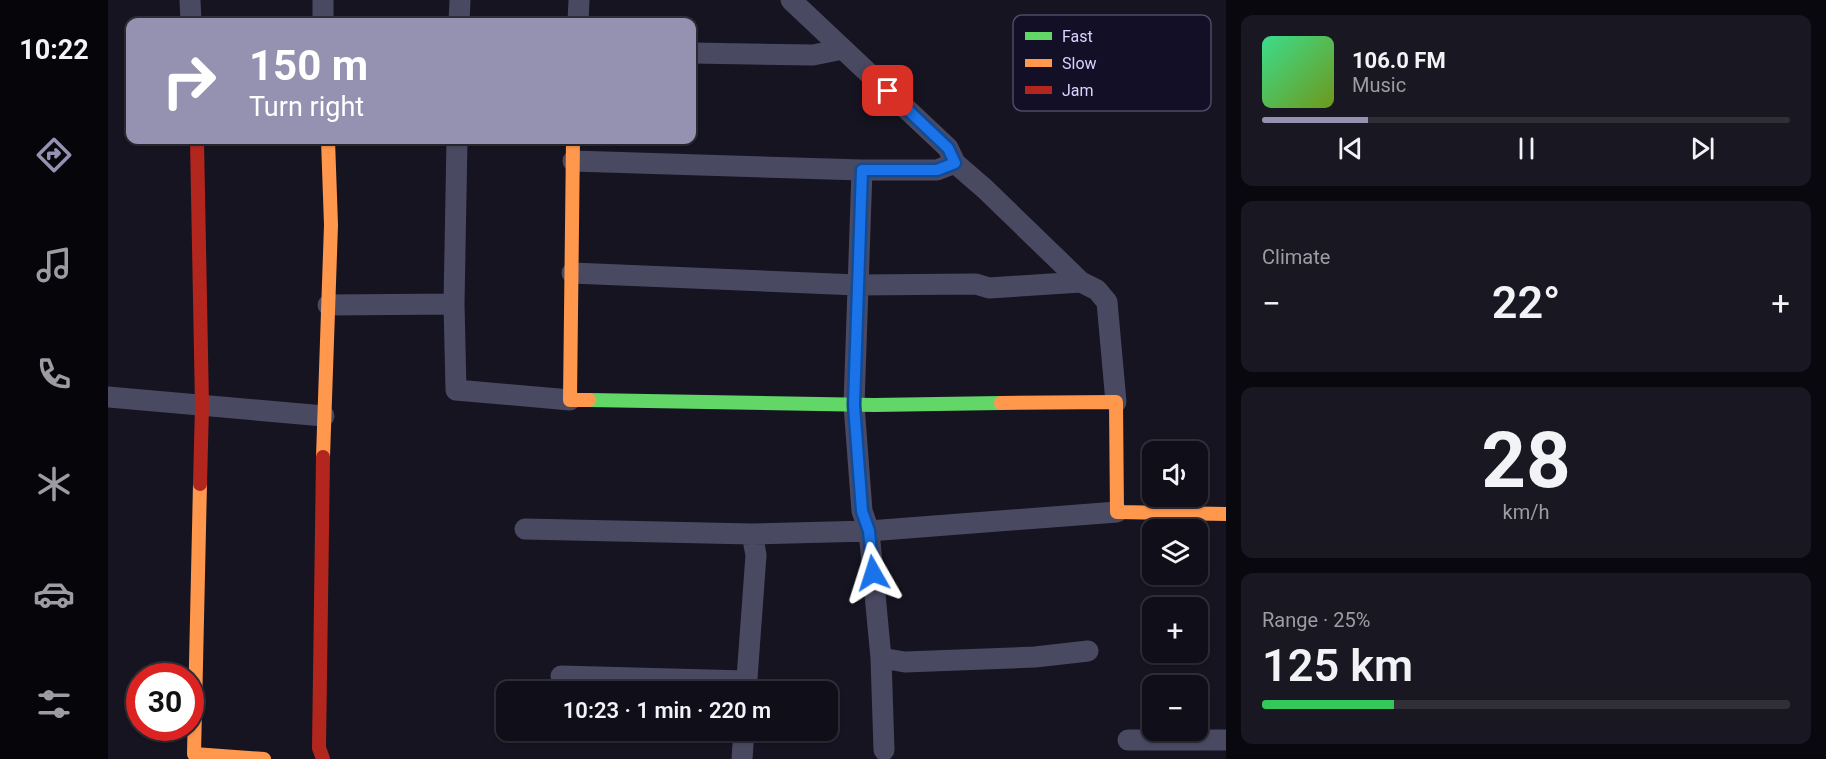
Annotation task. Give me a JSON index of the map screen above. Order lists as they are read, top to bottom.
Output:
{
  "legend": ["Fast", "Slow", "Jam"],
  "page": {
    "tabs": "10:22",
    "turn": ["150 m", "Turn right"],
    "song": ["106.0 FM", "Music"],
    "tile": [
      "Climate",
      ["28", "km/h"],
      ["Range · 25%", "125 km"]
    ],
    "heat": ["−", "22°", "+"],
    "map_buttons": ["+", "−"],
    "limit": "30",
    "trip": "10:23 · 1 min · 220 m"
  }
}
